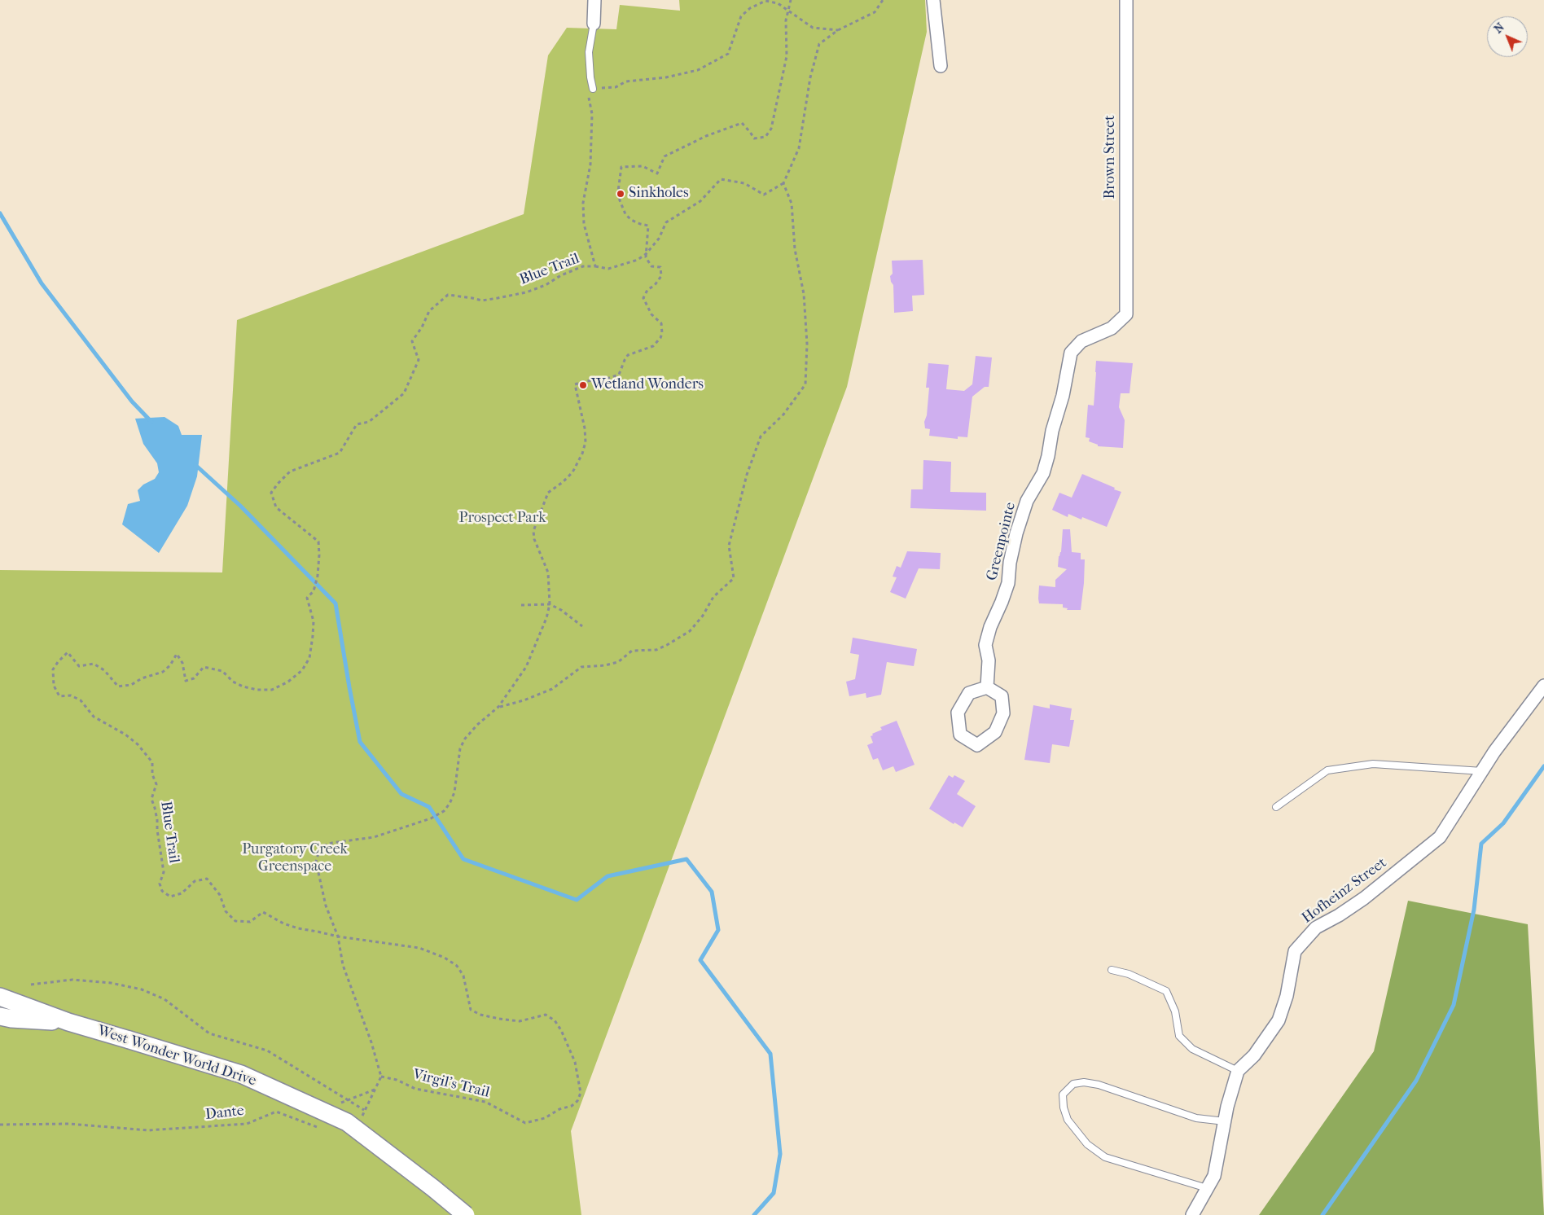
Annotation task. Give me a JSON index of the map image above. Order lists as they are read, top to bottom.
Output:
{
  "streets": {
    "main road": ["West Wonder World Drive"],
    "street": ["Brown Street", "Greenpointe", "Hofheinz Street"],
    "path": ["Blue Trail", "Virgil's Trail", "Dante"]
  },
  "crossings": [
    ["Brown Street", "Greenpointe"],
    ["Blue Trail", "Virgil's Trail"]
  ],
  "parks": ["Prospect Park", "Purgatory Creek Greenspace"],
  "places": ["Sinkholes", "Wetland Wonders"],
  "north": "top left"
}
